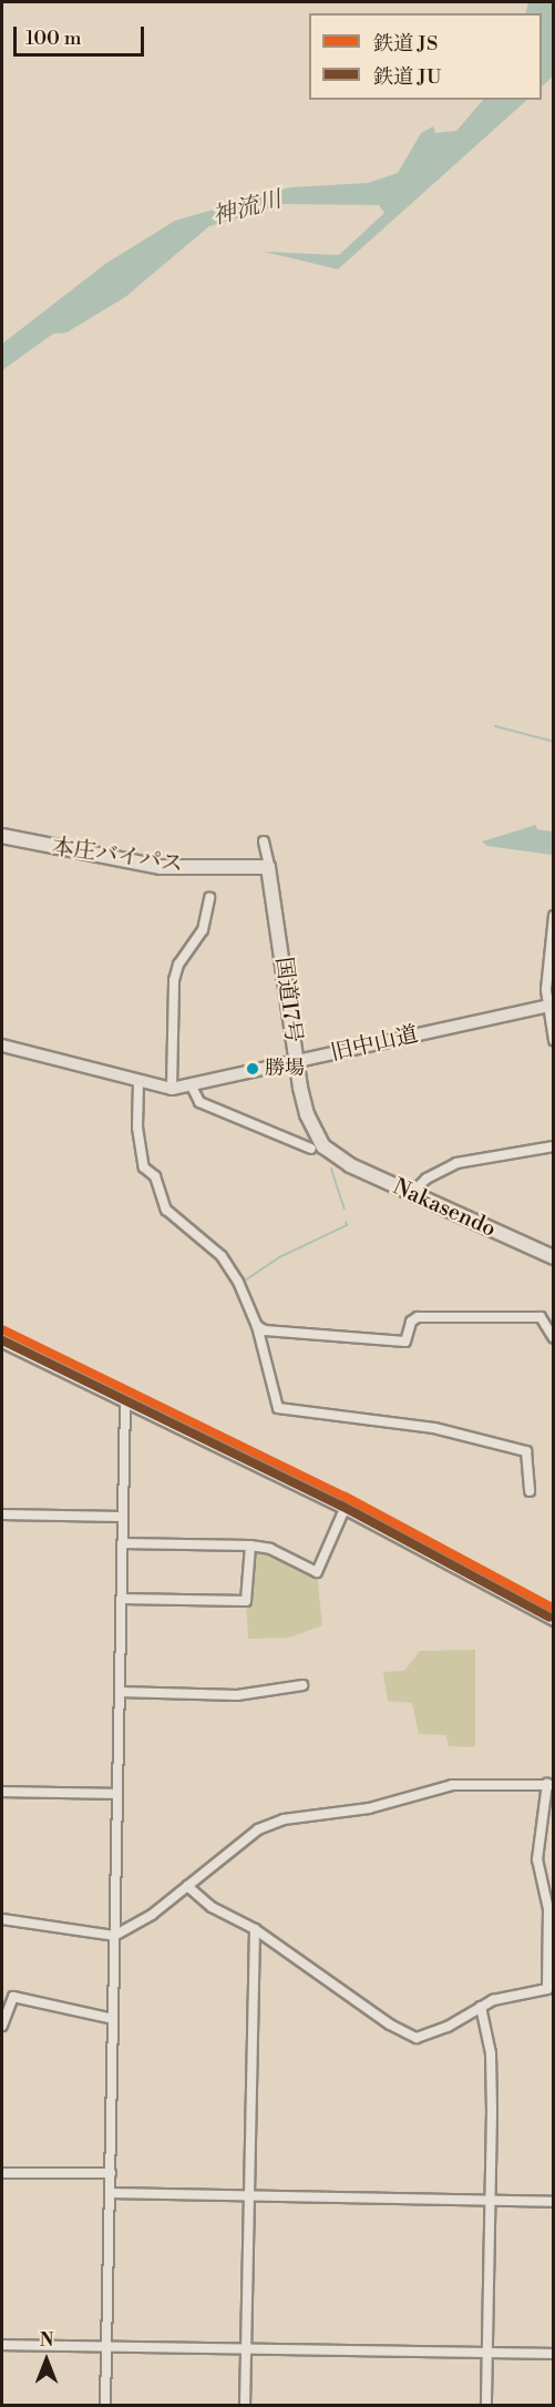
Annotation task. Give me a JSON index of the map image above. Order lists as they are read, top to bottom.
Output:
{
  "streets": {
    "highway": ["本庄バイパス", "国道17号", "Nakasendo"],
    "main road": ["旧中山道"]
  },
  "crossings": [
    ["本庄バイパス", "国道17号"],
    ["国道17号", "旧中山道"],
    ["国道17号", "Nakasendo"]
  ],
  "water": ["神流川"],
  "places": ["勝場"],
  "lines": ["rail line JS", "rail line JU"],
  "legend": ["鉄道 JS", "鉄道 JU"],
  "scale_bar": "100 m",
  "north": "top"
}
